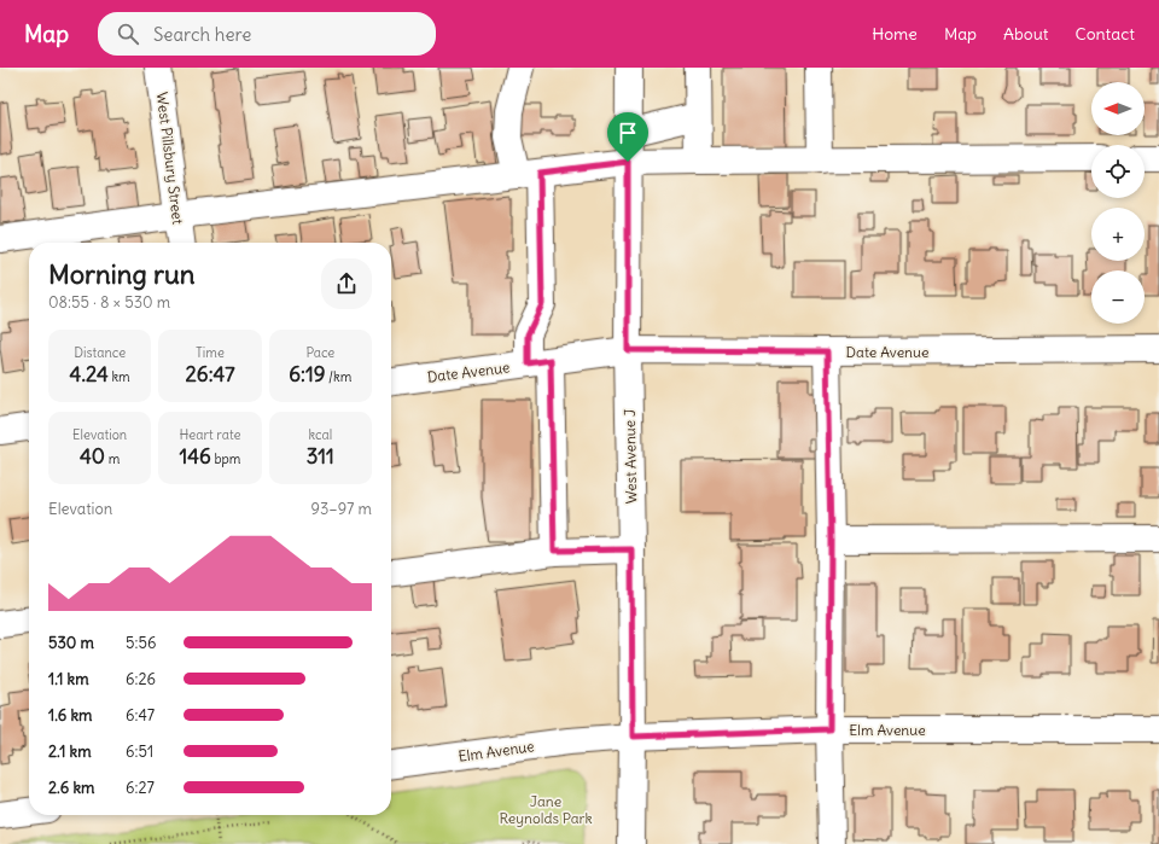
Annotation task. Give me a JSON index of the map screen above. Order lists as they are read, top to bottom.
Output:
{
  "streets": {
    "street": [
      "West Pillsbury Street",
      "Date Avenue",
      "West Avenue J",
      "Elm Avenue"
    ]
  },
  "crossings": [
    ["Date Avenue", "West Avenue J"],
    ["West Avenue J", "Elm Avenue"]
  ],
  "parks": ["Jane Reynolds Park"],
  "north": "left",
  "page": {
    "header": "Map",
    "search": "Search here",
    "nav": [
      "Home",
      "Map",
      "About",
      "Contact"
    ],
    "map_buttons": ["+", "−"],
    "heading": ["Morning run", "08:55 · 8 × 530 m"],
    "stats": [
      ["Distance", "4.24 km"],
      ["Time", "26:47"],
      ["Pace", "6:19 /km"],
      ["Elevation", "40 m"],
      ["Heart rate", "146 bpm"],
      ["kcal", "311"]
    ],
    "chart": ["Elevation", "93–97 m"],
    "list": [
      {
        "name": "530 m",
        "note": "5:56"
      },
      {
        "name": "1.1 km",
        "note": "6:26"
      },
      {
        "name": "1.6 km",
        "note": "6:47"
      },
      {
        "name": "2.1 km",
        "note": "6:51"
      },
      {
        "name": "2.6 km",
        "note": "6:27"
      }
    ]
  }
}
